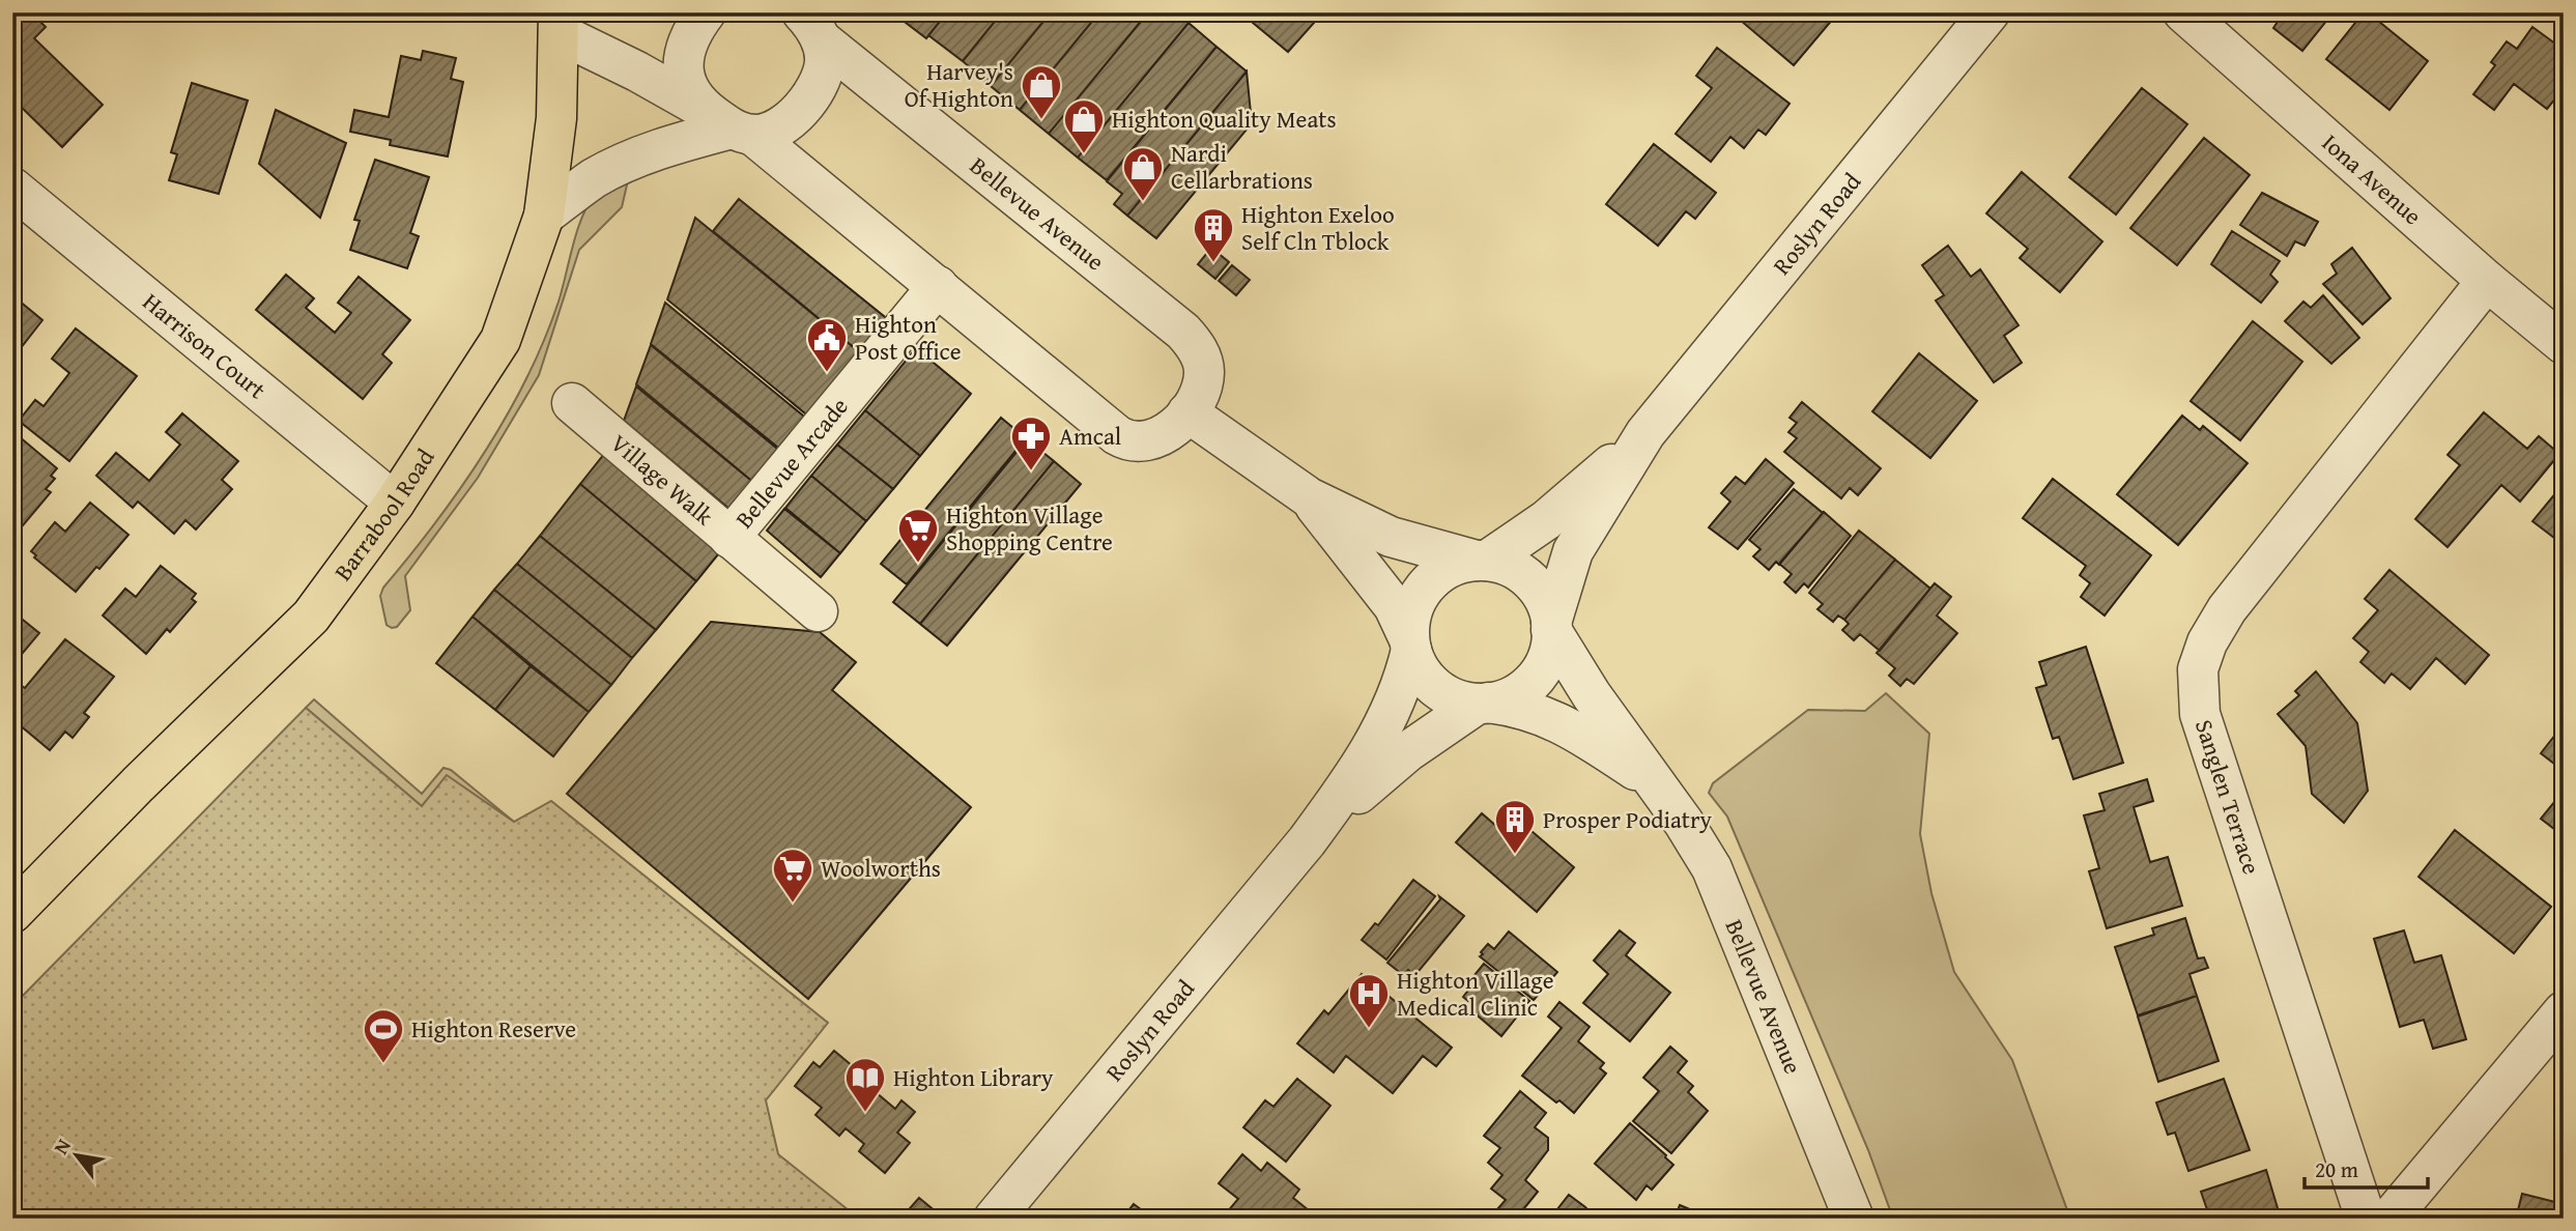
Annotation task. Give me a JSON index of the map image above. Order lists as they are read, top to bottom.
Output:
{
  "streets": {
    "main road": ["Barrabool Road"],
    "street": [
      "Iona Avenue",
      "Bellevue Avenue",
      "Roslyn Road",
      "Harrison Court",
      "Bellevue Arcade",
      "Village Walk",
      "Sanglen Terrace"
    ]
  },
  "crossings": [
    ["Iona Avenue", "Sanglen Terrace"],
    ["Bellevue Avenue", "Roslyn Road"],
    ["Bellevue Avenue", "Bellevue Arcade"],
    ["Bellevue Avenue", "Barrabool Road"],
    ["Harrison Court", "Barrabool Road"],
    ["Bellevue Arcade", "Village Walk"]
  ],
  "places": {
    "shop": ["Harvey's Of Highton", "Highton Quality Meats", "Nardi Cellarbrations"],
    "building": ["Highton Exeloo Self Cln Tblock", "Prosper Podiatry"],
    "public building": ["Highton Post Office"],
    "pharmacy": ["Amcal"],
    "supermarket": ["Highton Village Shopping Centre", "Woolworths"],
    "hospital": ["Highton Village Medical Clinic"],
    "sports": ["Highton Reserve"],
    "library": ["Highton Library"]
  },
  "scale_bar": "20 m",
  "north": "top left"
}
